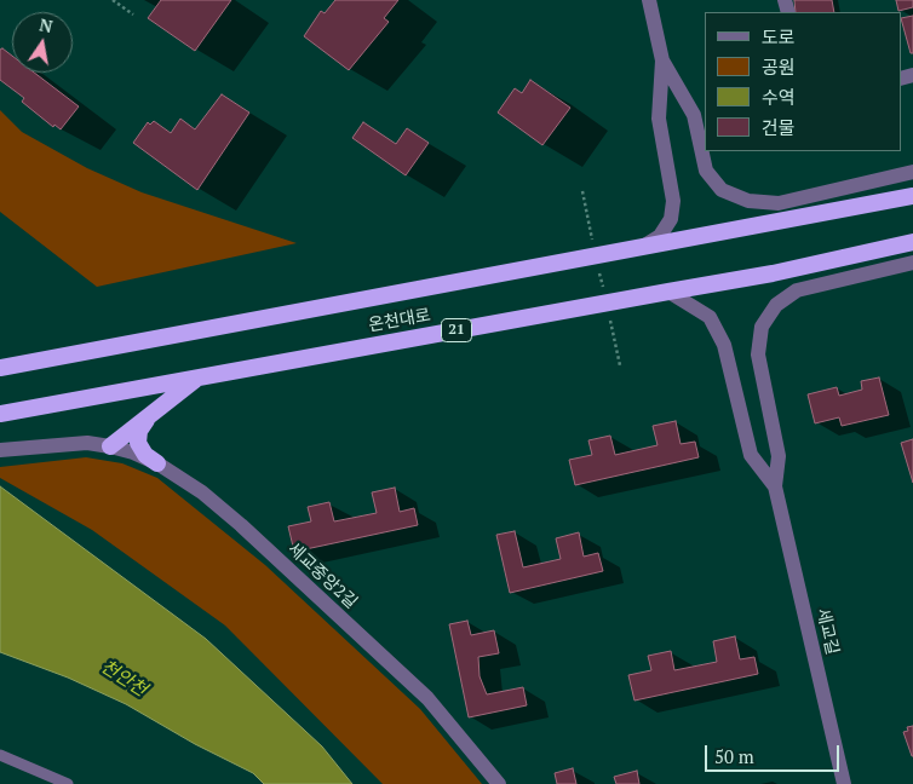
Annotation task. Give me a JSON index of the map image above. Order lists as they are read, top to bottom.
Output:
{
  "streets": {
    "highway": ["온천대로", "21"],
    "street": ["세교중앙2길", "세교길"]
  },
  "water": ["천안천"],
  "legend": [
    "도로",
    "공원",
    "수역",
    "건물"
  ],
  "scale_bar": "50 m",
  "north": "top"
}
